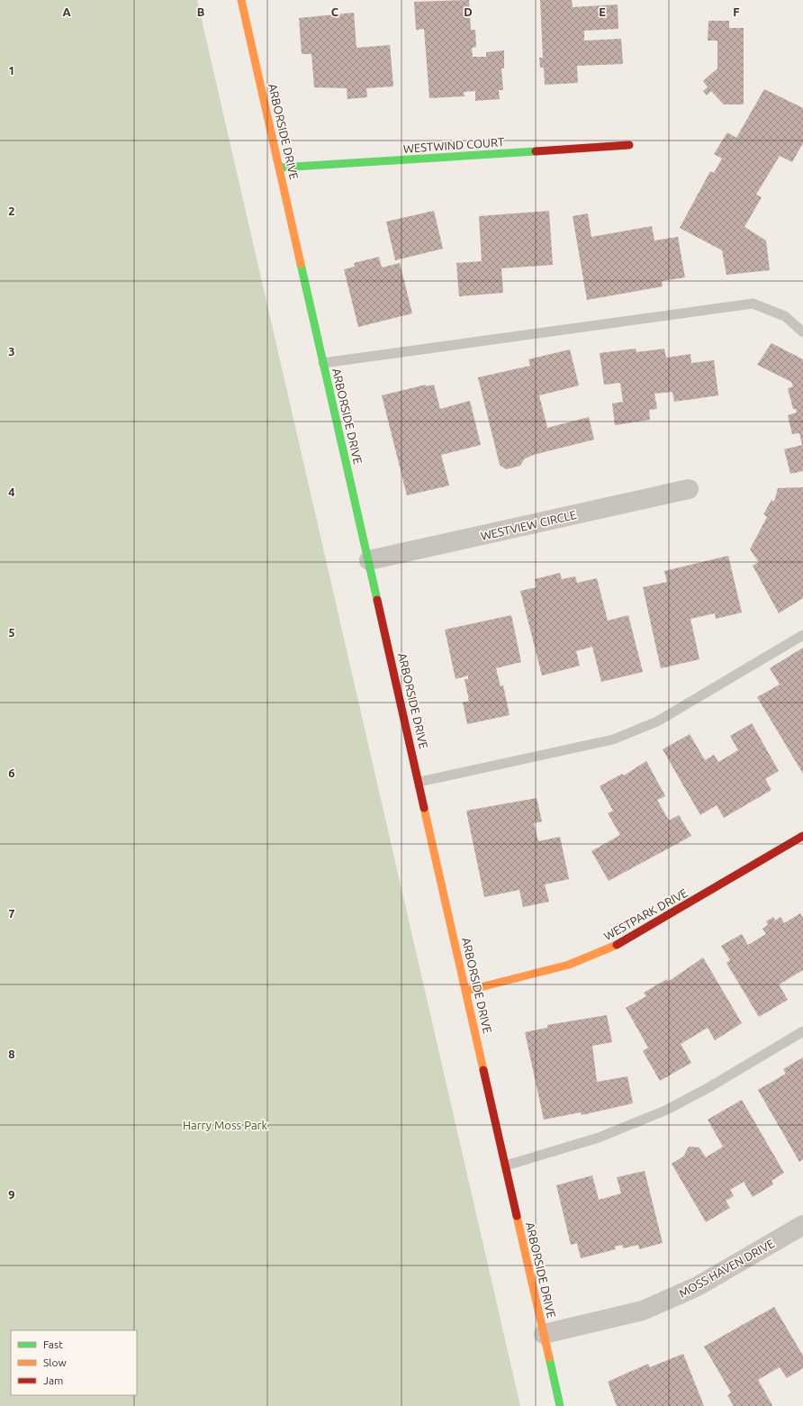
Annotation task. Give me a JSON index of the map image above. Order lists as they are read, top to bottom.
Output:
{
  "streets": {
    "street": [
      "ARBORSIDE DRIVE",
      "WESTWIND COURT",
      "WESTVIEW CIRCLE",
      "WESTPARK DRIVE",
      "MOSS HAVEN DRIVE"
    ]
  },
  "crossings": [
    ["ARBORSIDE DRIVE", "WESTWIND COURT"],
    ["ARBORSIDE DRIVE", "WESTVIEW CIRCLE"],
    ["ARBORSIDE DRIVE", "WESTPARK DRIVE"],
    ["ARBORSIDE DRIVE", "MOSS HAVEN DRIVE"]
  ],
  "parks": ["Harry Moss Park"],
  "legend": ["Fast", "Slow", "Jam"],
  "grid": {
    "columns": [
      "A",
      "B",
      "C",
      "D",
      "E",
      "F"
    ],
    "rows": [
      "1",
      "2",
      "3",
      "4",
      "5",
      "6",
      "7",
      "8",
      "9"
    ]
  }
}
